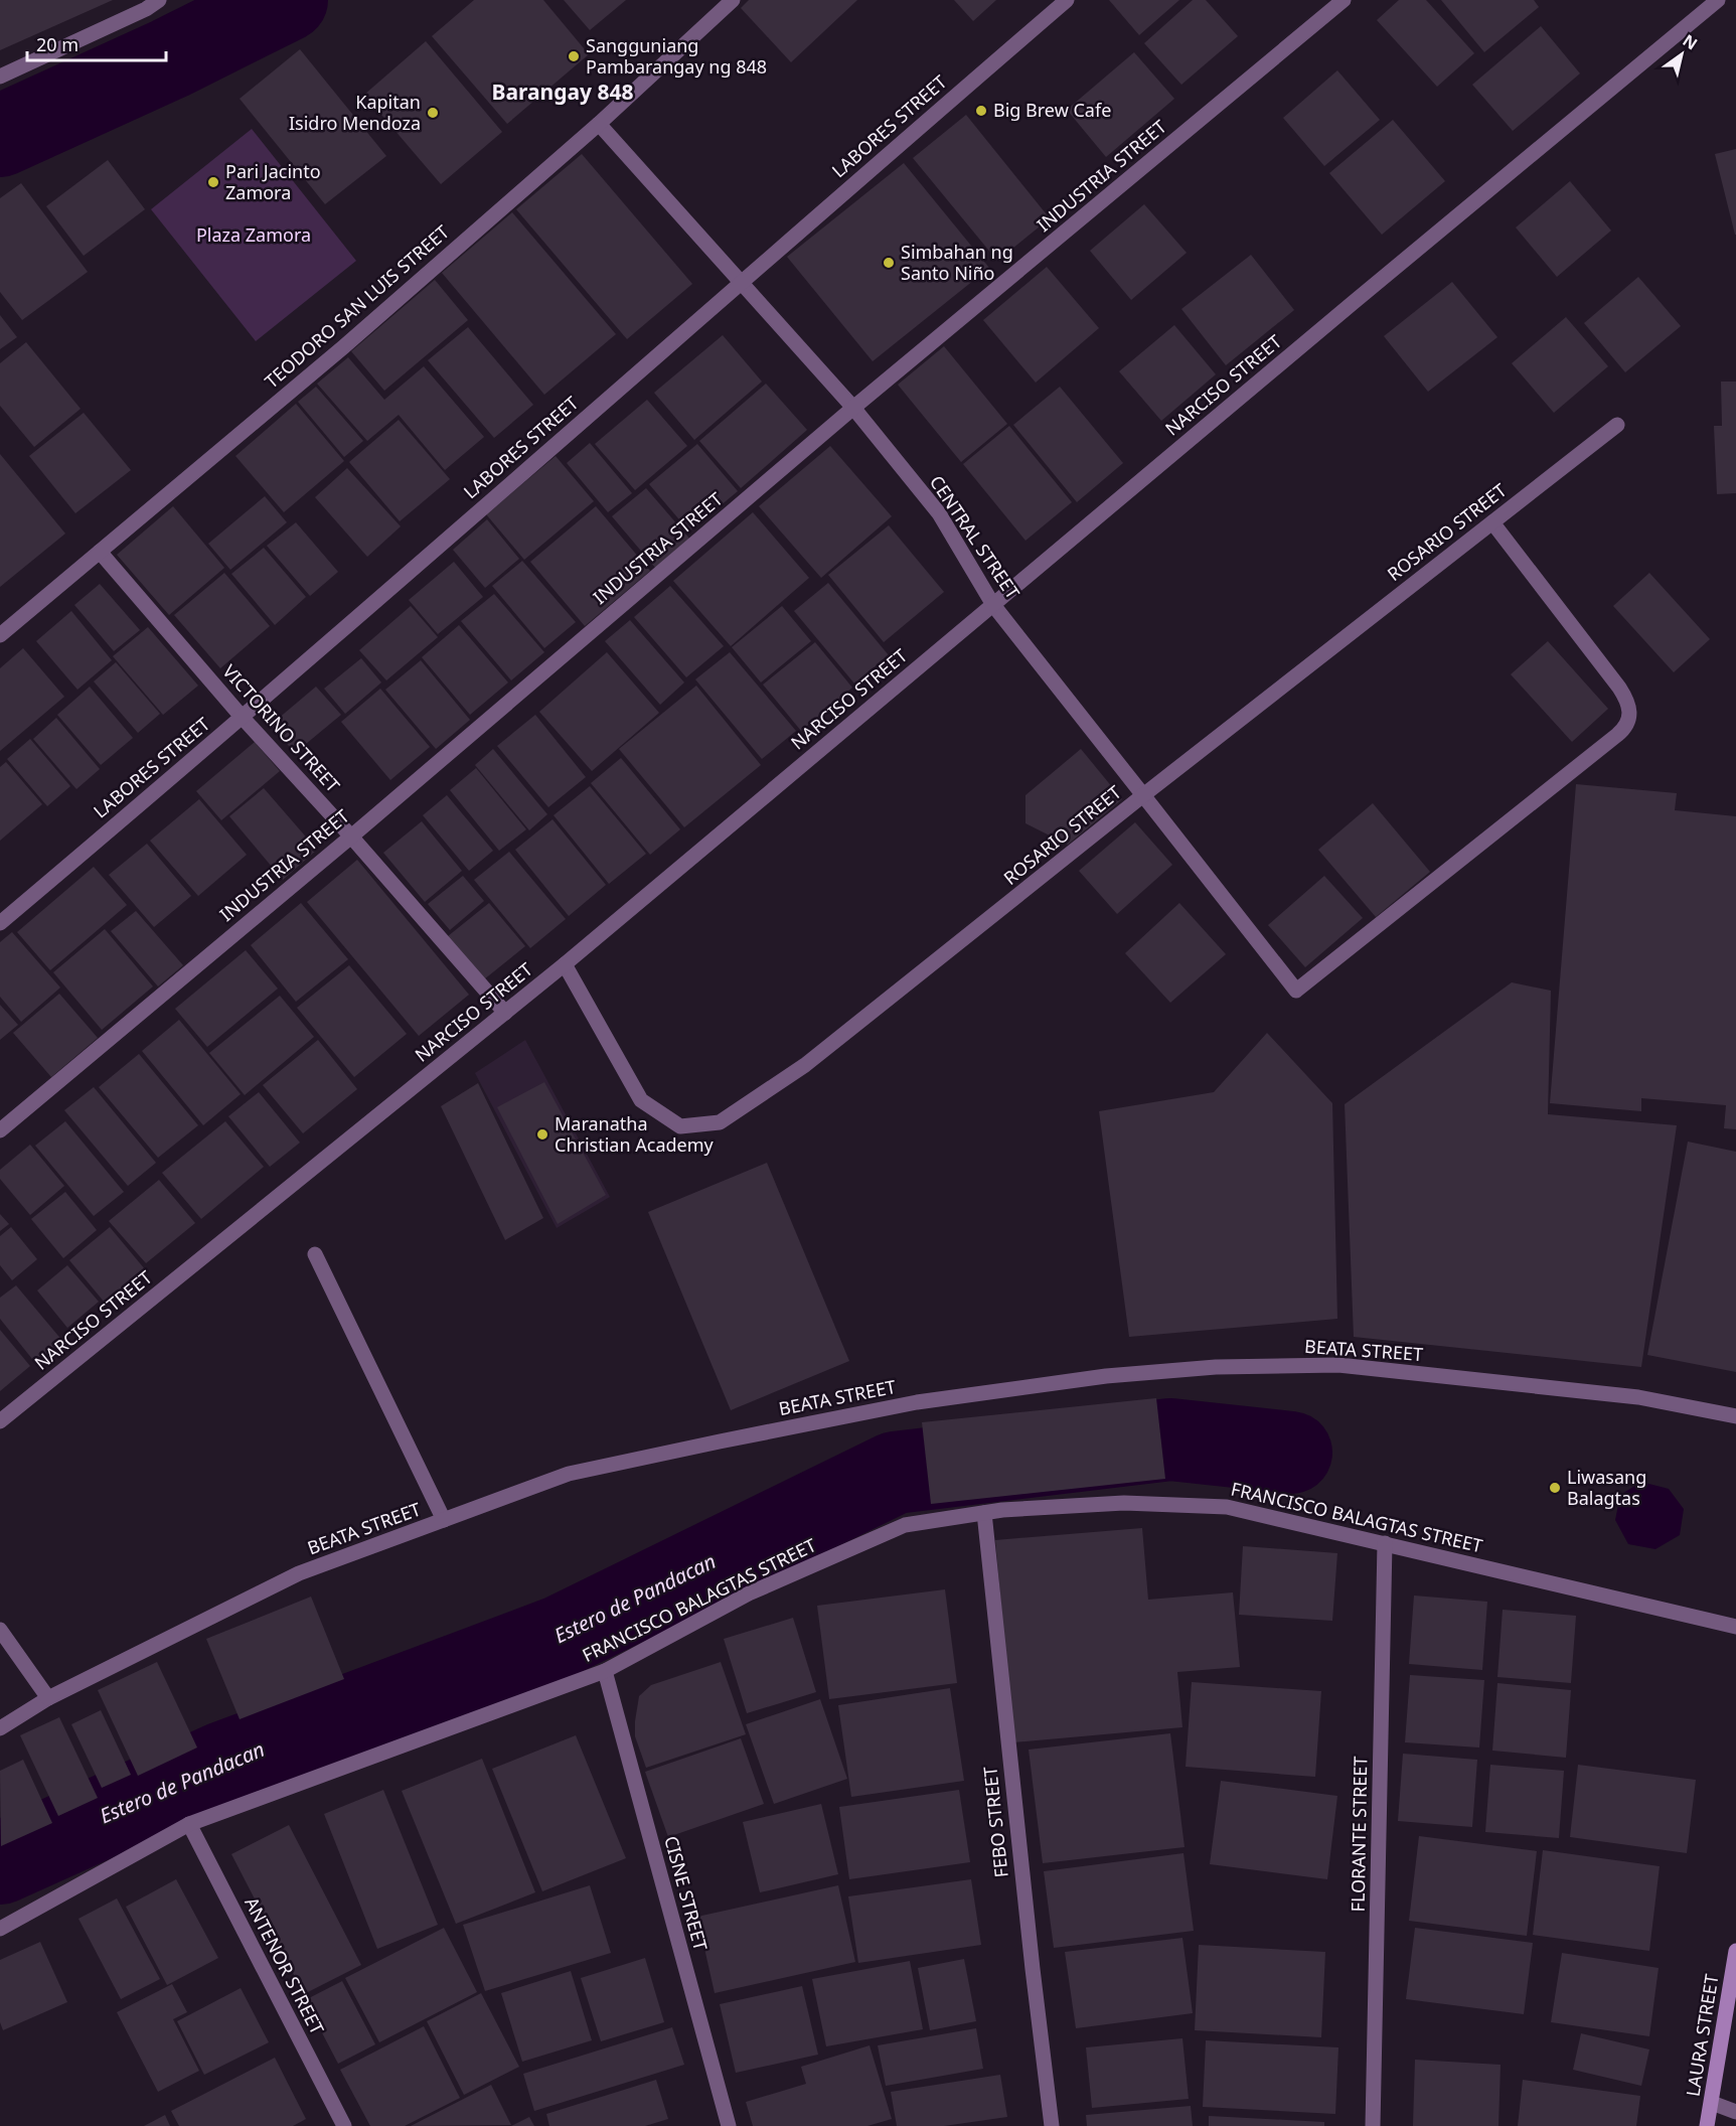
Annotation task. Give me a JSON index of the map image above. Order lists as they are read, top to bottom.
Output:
{
  "streets": {
    "main road": ["LAURA STREET"],
    "street": [
      "LABORES STREET",
      "INDUSTRIA STREET",
      "TEODORO SAN LUIS STREET",
      "NARCISO STREET",
      "ROSARIO STREET",
      "CENTRAL STREET",
      "VICTORINO STREET",
      "BEATA STREET",
      "FRANCISCO BALAGTAS STREET",
      "FEBO STREET",
      "FLORANTE STREET",
      "CISNE STREET",
      "ANTENOR STREET"
    ]
  },
  "crossings": [
    ["LABORES STREET", "CENTRAL STREET"],
    ["LABORES STREET", "VICTORINO STREET"],
    ["INDUSTRIA STREET", "CENTRAL STREET"],
    ["INDUSTRIA STREET", "VICTORINO STREET"],
    ["TEODORO SAN LUIS STREET", "CENTRAL STREET"],
    ["TEODORO SAN LUIS STREET", "VICTORINO STREET"],
    ["NARCISO STREET", "ROSARIO STREET"],
    ["NARCISO STREET", "CENTRAL STREET"],
    ["NARCISO STREET", "VICTORINO STREET"],
    ["ROSARIO STREET", "CENTRAL STREET"],
    ["FRANCISCO BALAGTAS STREET", "FEBO STREET"],
    ["FRANCISCO BALAGTAS STREET", "FLORANTE STREET"],
    ["FRANCISCO BALAGTAS STREET", "CISNE STREET"],
    ["FRANCISCO BALAGTAS STREET", "ANTENOR STREET"]
  ],
  "districts": ["Barangay 848"],
  "water": ["Estero de Pandacan"],
  "parks": ["Plaza Zamora"],
  "places": [
    "Sangguniang Pambarangay ng 848",
    "Big Brew Cafe",
    "Kapitan Isidro Mendoza",
    "Pari Jacinto Zamora",
    "Simbahan ng Santo Niño",
    "Maranatha Christian Academy",
    "Liwasang Balagtas"
  ],
  "scale_bar": "20 m",
  "north": "top right"
}
